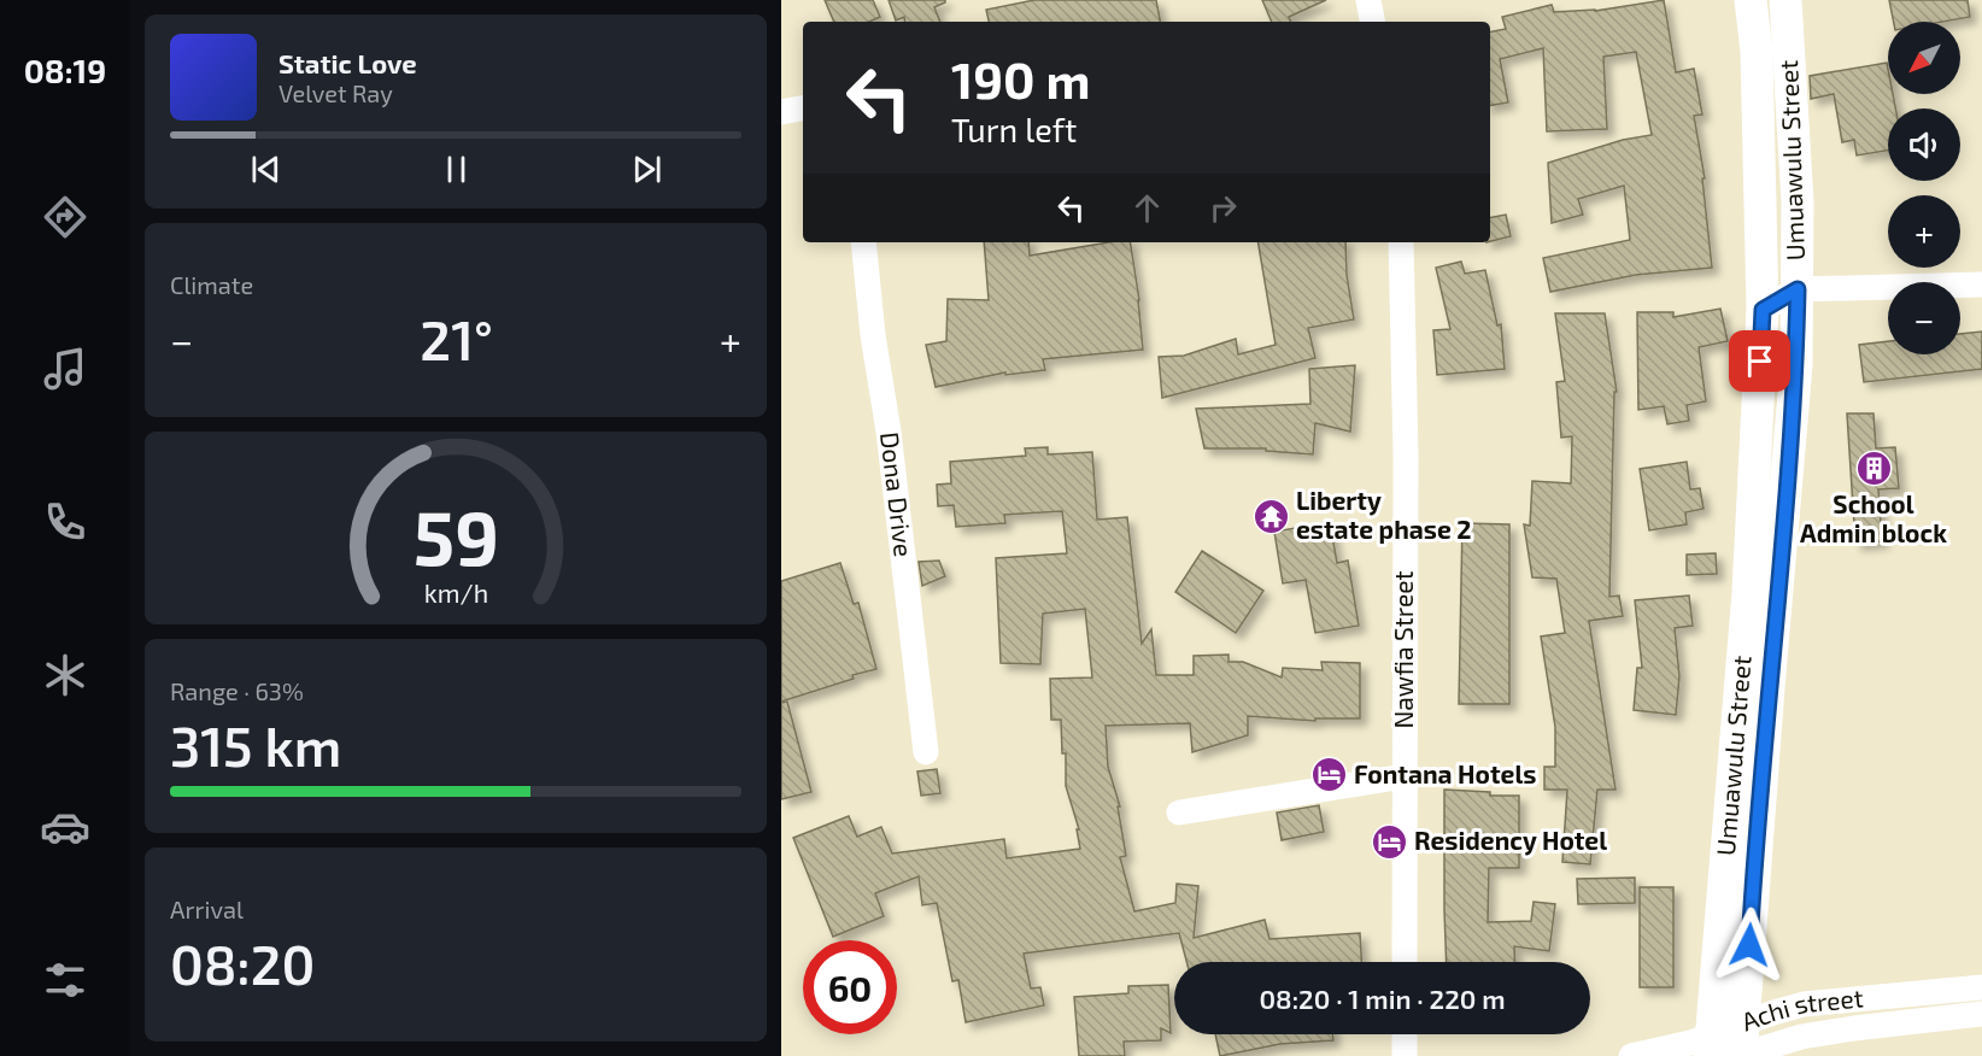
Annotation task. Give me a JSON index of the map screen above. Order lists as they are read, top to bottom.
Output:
{
  "streets": {
    "main road": ["Umuawulu Street"],
    "street": ["Dona Drive", "Nawfia Street", "Achi street"]
  },
  "crossings": [
    ["Umuawulu Street", "Achi street"]
  ],
  "places": {
    "building": ["School Admin block"],
    "temple": ["Liberty estate phase 2"],
    "hotel": ["Fontana Hotels", "Residency Hotel"]
  },
  "north": "bottom left",
  "page": {
    "tabs": "08:19",
    "map_buttons": ["+", "−"],
    "turn": ["190 m", "Turn left"],
    "song": ["Static Love", "Velvet Ray"],
    "tile": [
      "Climate",
      ["Range · 63%", "315 km"],
      ["Arrival", "08:20"]
    ],
    "heat": ["−", "21°", "+"],
    "limit": "60",
    "trip": "08:20 · 1 min · 220 m",
    "gauge": ["59", "km/h"]
  }
}
